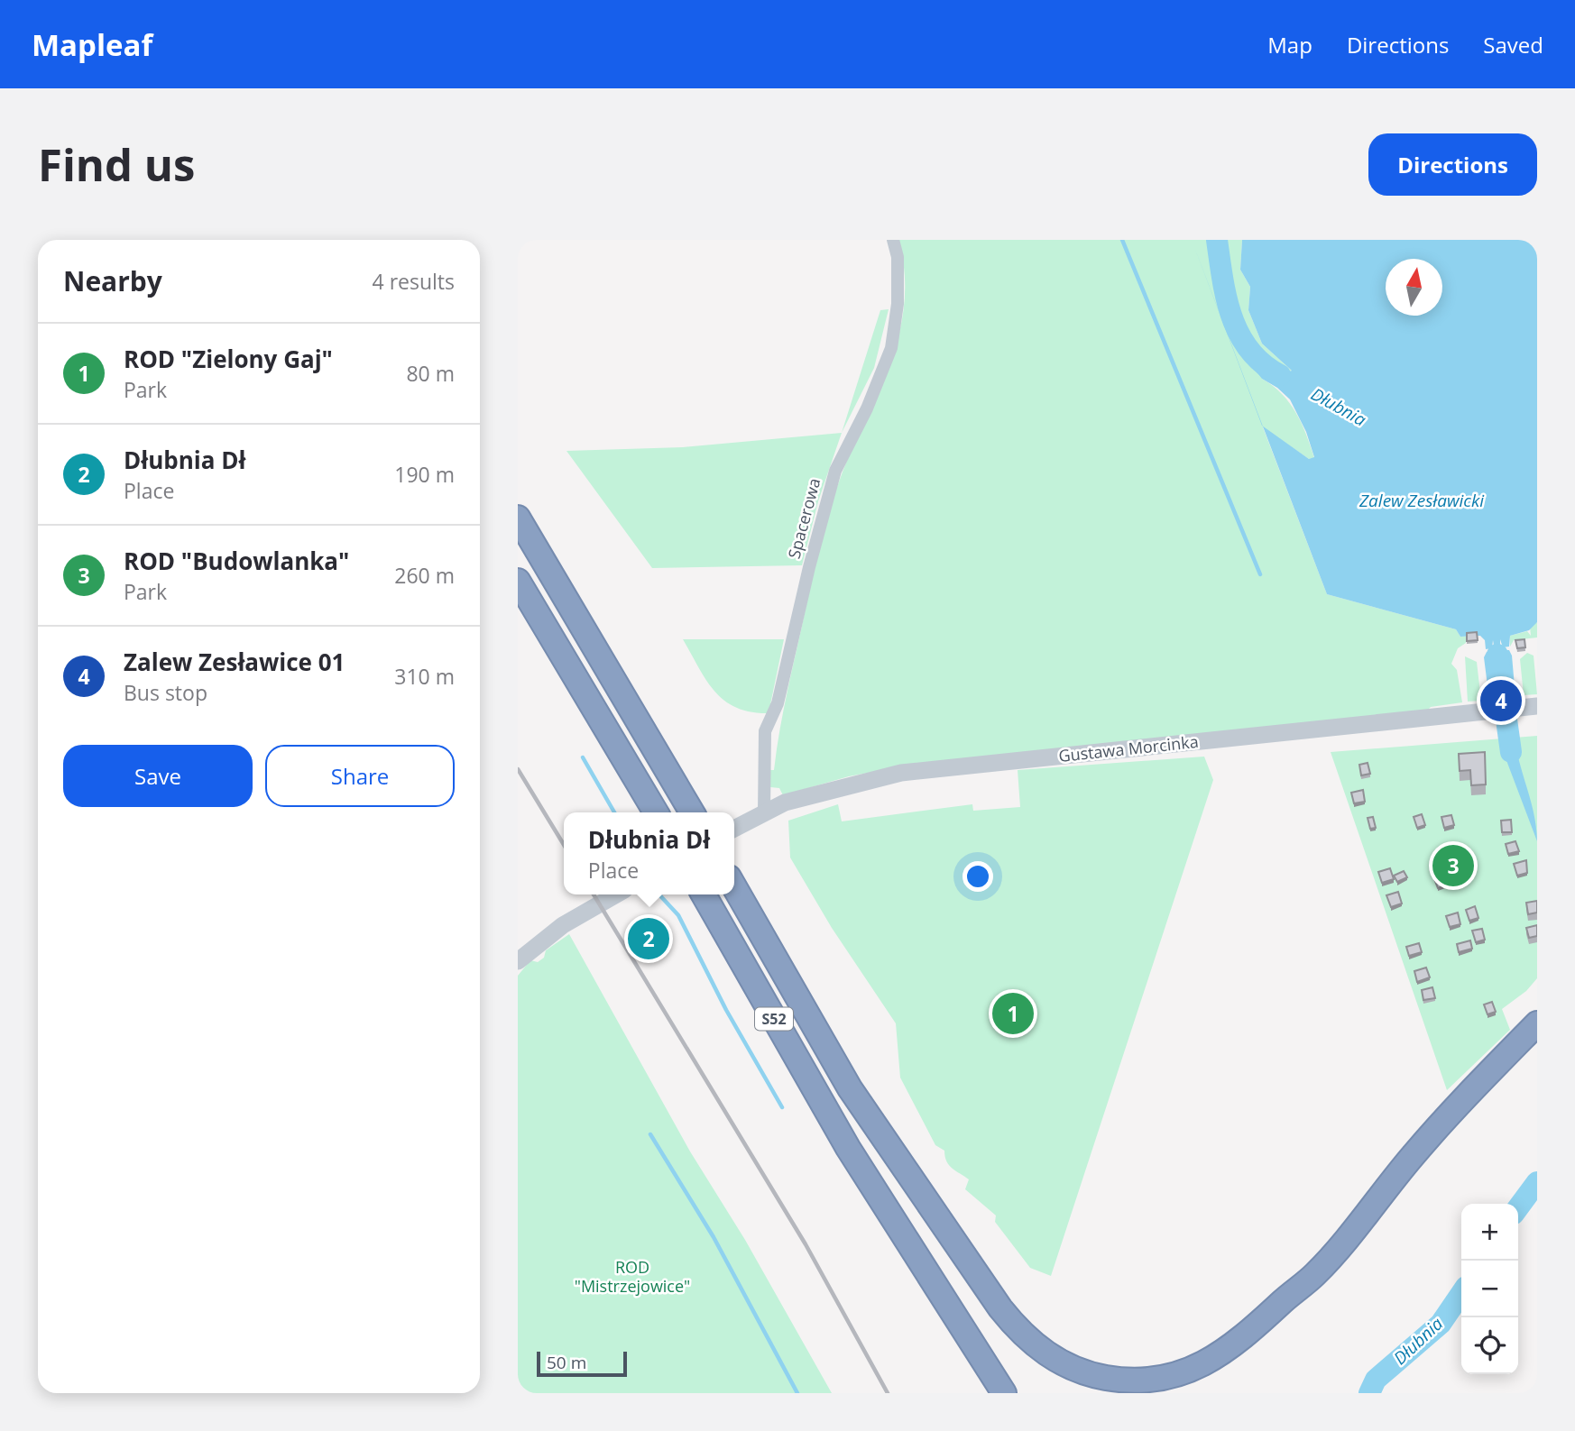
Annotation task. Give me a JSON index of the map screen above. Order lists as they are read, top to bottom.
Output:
{
  "streets": {
    "highway": ["S52"],
    "street": ["Spacerowa", "Gustawa Morcinka"]
  },
  "crossings": [
    ["Spacerowa", "Gustawa Morcinka"]
  ],
  "water": ["Dłubnia", "Zalew Zesławicki"],
  "parks": ["ROD \"Mistrzejowice\""],
  "scale_bar": "50 m",
  "north": "top",
  "page": {
    "header": "Mapleaf",
    "nav": ["Map", "Directions", "Saved"],
    "buttons": [
      "Directions",
      ["Save", "Share"]
    ],
    "title": "Find us",
    "heading": ["Nearby", "4 results"],
    "list": [
      {
        "mark": "1",
        "name": "ROD \"Zielony Gaj\"",
        "note": "Park",
        "value": "80 m"
      },
      {
        "mark": "2",
        "name": "Dłubnia Dł",
        "note": "Place",
        "value": "190 m"
      },
      {
        "mark": "3",
        "name": "ROD \"Budowlanka\"",
        "note": "Park",
        "value": "260 m"
      },
      {
        "mark": "4",
        "name": "Zalew Zesławice 01",
        "note": "Bus stop",
        "value": "310 m"
      }
    ],
    "pins": [
      "4",
      "3",
      "2",
      "1"
    ],
    "popup": ["Dłubnia Dł", "Place"],
    "map_buttons": ["+", "−"],
    "scale": "50 m"
  }
}
